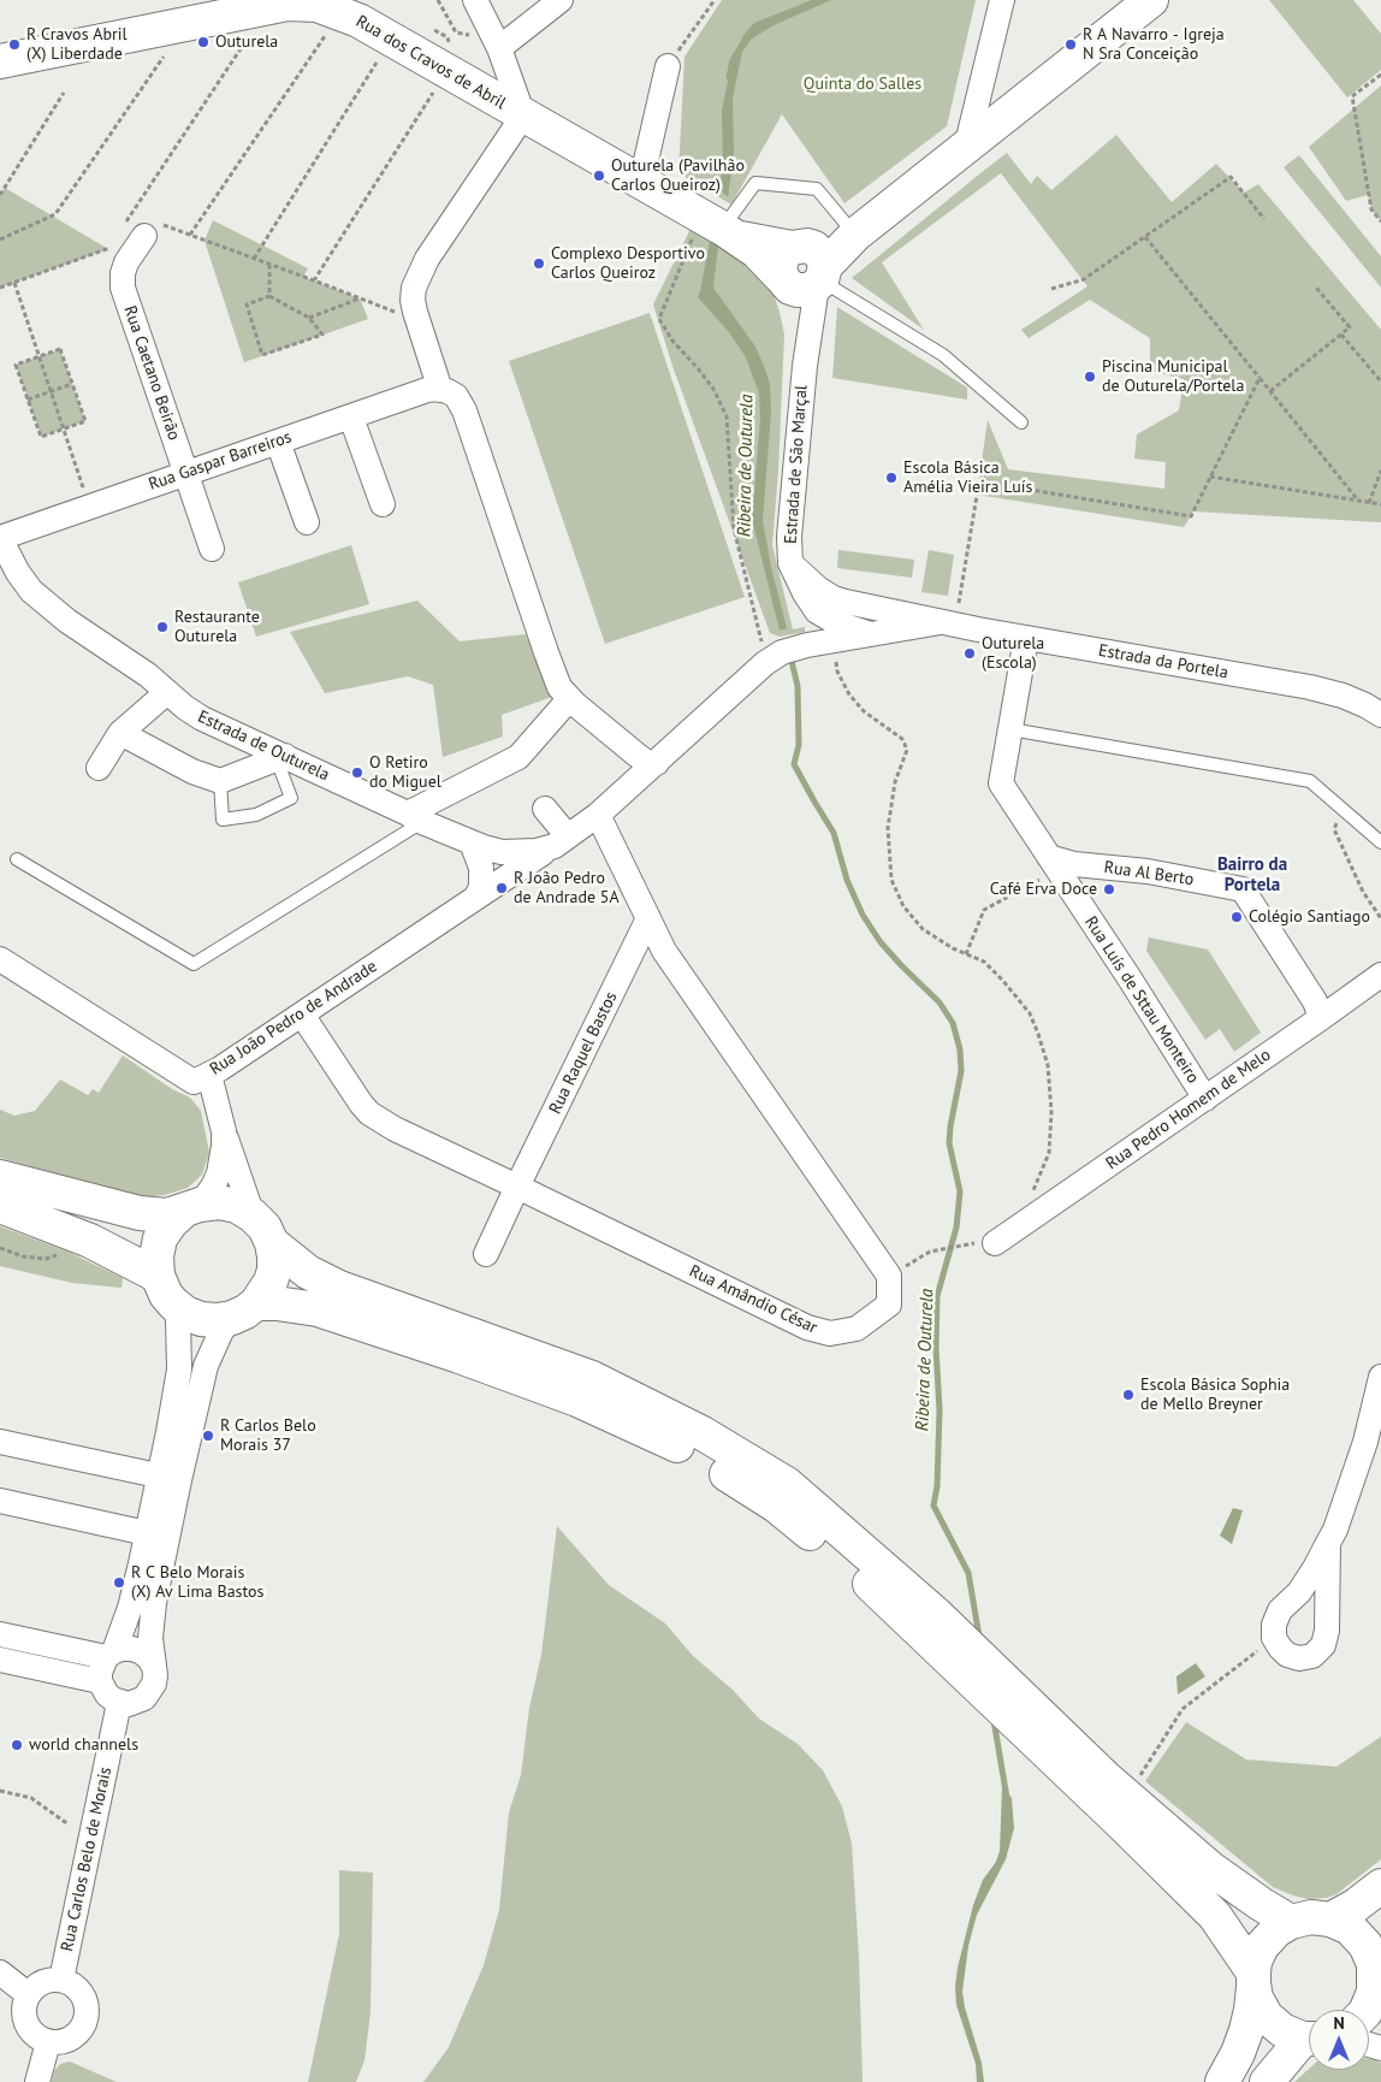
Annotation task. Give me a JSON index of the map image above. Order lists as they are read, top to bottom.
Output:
{
  "streets": {
    "street": [
      "Rua dos Cravos de Abril",
      "Rua Caetano Beirão",
      "Rua Gaspar Barreiros",
      "Estrada de São Marçal",
      "Estrada da Portela",
      "Estrada de Outurela",
      "Rua Al Berto",
      "Rua Luís de Sttau Monteiro",
      "Rua João Pedro de Andrade",
      "Rua Raquel Bastos",
      "Rua Pedro Homem de Melo",
      "Rua Amândio César",
      "Rua Carlos Belo de Morais"
    ]
  },
  "crossings": [
    ["Rua dos Cravos de Abril", "Estrada de São Marçal"],
    ["Rua Caetano Beirão", "Rua Gaspar Barreiros"],
    ["Rua Gaspar Barreiros", "Estrada de Outurela"],
    ["Estrada de São Marçal", "Estrada da Portela"],
    ["Estrada de São Marçal", "Estrada de Outurela"],
    ["Estrada da Portela", "Rua Luís de Sttau Monteiro"],
    ["Estrada de Outurela", "Rua João Pedro de Andrade"],
    ["Estrada de Outurela", "Rua Amândio César"],
    ["Rua Al Berto", "Rua Luís de Sttau Monteiro"],
    ["Rua Al Berto", "Rua Pedro Homem de Melo"],
    ["Rua Luís de Sttau Monteiro", "Rua Pedro Homem de Melo"],
    ["Rua João Pedro de Andrade", "Rua Amândio César"],
    ["Rua Raquel Bastos", "Rua Amândio César"]
  ],
  "districts": ["Bairro da Portela"],
  "water": ["Ribeira de Outurela"],
  "parks": ["Quinta do Salles"],
  "places": [
    "Outurela",
    "R Cravos Abril (X) Liberdade",
    "R A Navarro - Igreja N Sra Conceição",
    "Outurela (Pavilhão Carlos Queiroz)",
    "Complexo Desportivo Carlos Queiroz",
    "Piscina Municipal de Outurela/Portela",
    "Escola Básica Amélia Vieira Luís",
    "Restaurante Outurela",
    "Outurela (Escola)",
    "O Retiro do Miguel",
    "R João Pedro de Andrade 5A",
    "Café Erva Doce",
    "Colégio Santiago",
    "Escola Básica Sophia de Mello Breyner",
    "R Carlos Belo Morais 37",
    "R C Belo Morais (X) Av Lima Bastos",
    "world channels"
  ],
  "north": "top"
}
